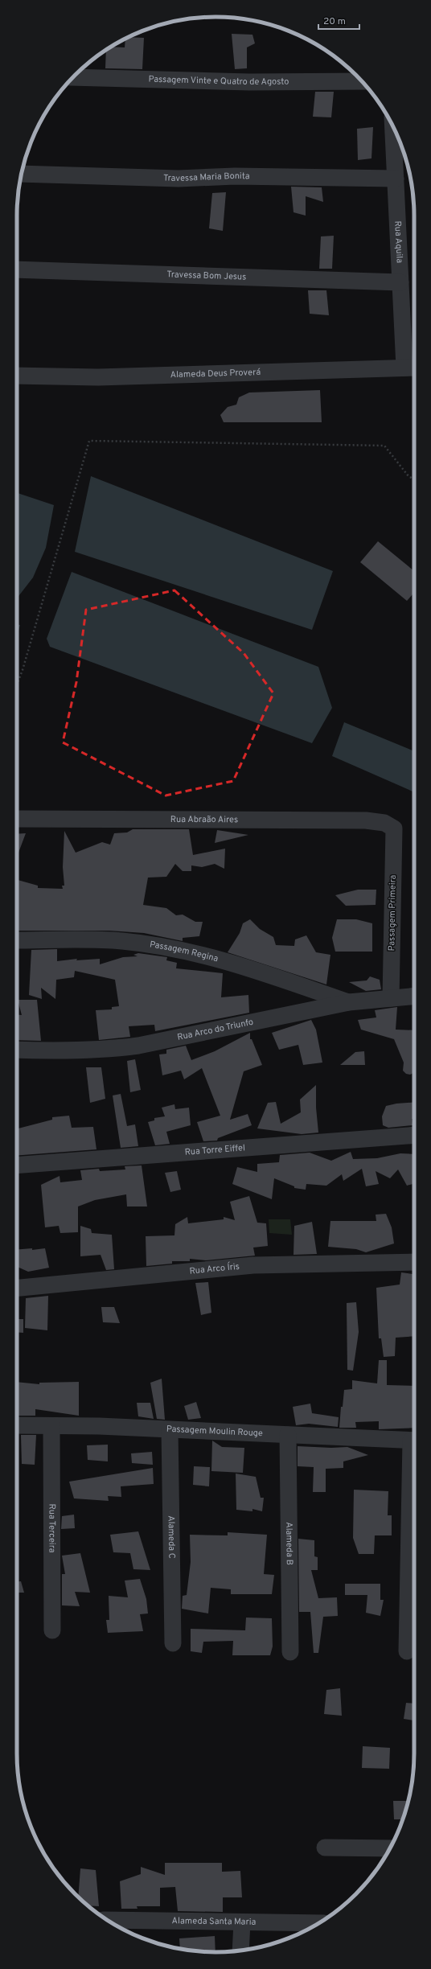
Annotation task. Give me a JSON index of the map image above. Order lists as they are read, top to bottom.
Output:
{
  "streets": {
    "street": [
      "Passagem Vinte e Quatro de Agosto",
      "Travessa Maria Bonita",
      "Rua Aquila",
      "Travessa Bom Jesus",
      "Alameda Deus Proverá",
      "Rua Abraão Aires",
      "Passagem Primeira",
      "Passagem Regina",
      "Rua Arco do Triunfo",
      "Rua Torre Eiffel",
      "Rua Arco Íris",
      "Passagem Moulin Rouge",
      "Rua Terceira",
      "Alameda C",
      "Alameda B",
      "Alameda Santa Maria"
    ]
  },
  "crossings": [
    ["Travessa Maria Bonita", "Rua Aquila"],
    ["Rua Aquila", "Travessa Bom Jesus"],
    ["Rua Aquila", "Alameda Deus Proverá"],
    ["Rua Abraão Aires", "Passagem Primeira"],
    ["Passagem Primeira", "Rua Arco do Triunfo"],
    ["Passagem Regina", "Rua Arco do Triunfo"],
    ["Passagem Moulin Rouge", "Rua Terceira"],
    ["Passagem Moulin Rouge", "Alameda C"],
    ["Passagem Moulin Rouge", "Alameda B"]
  ],
  "scale_bar": "20 m"
}
